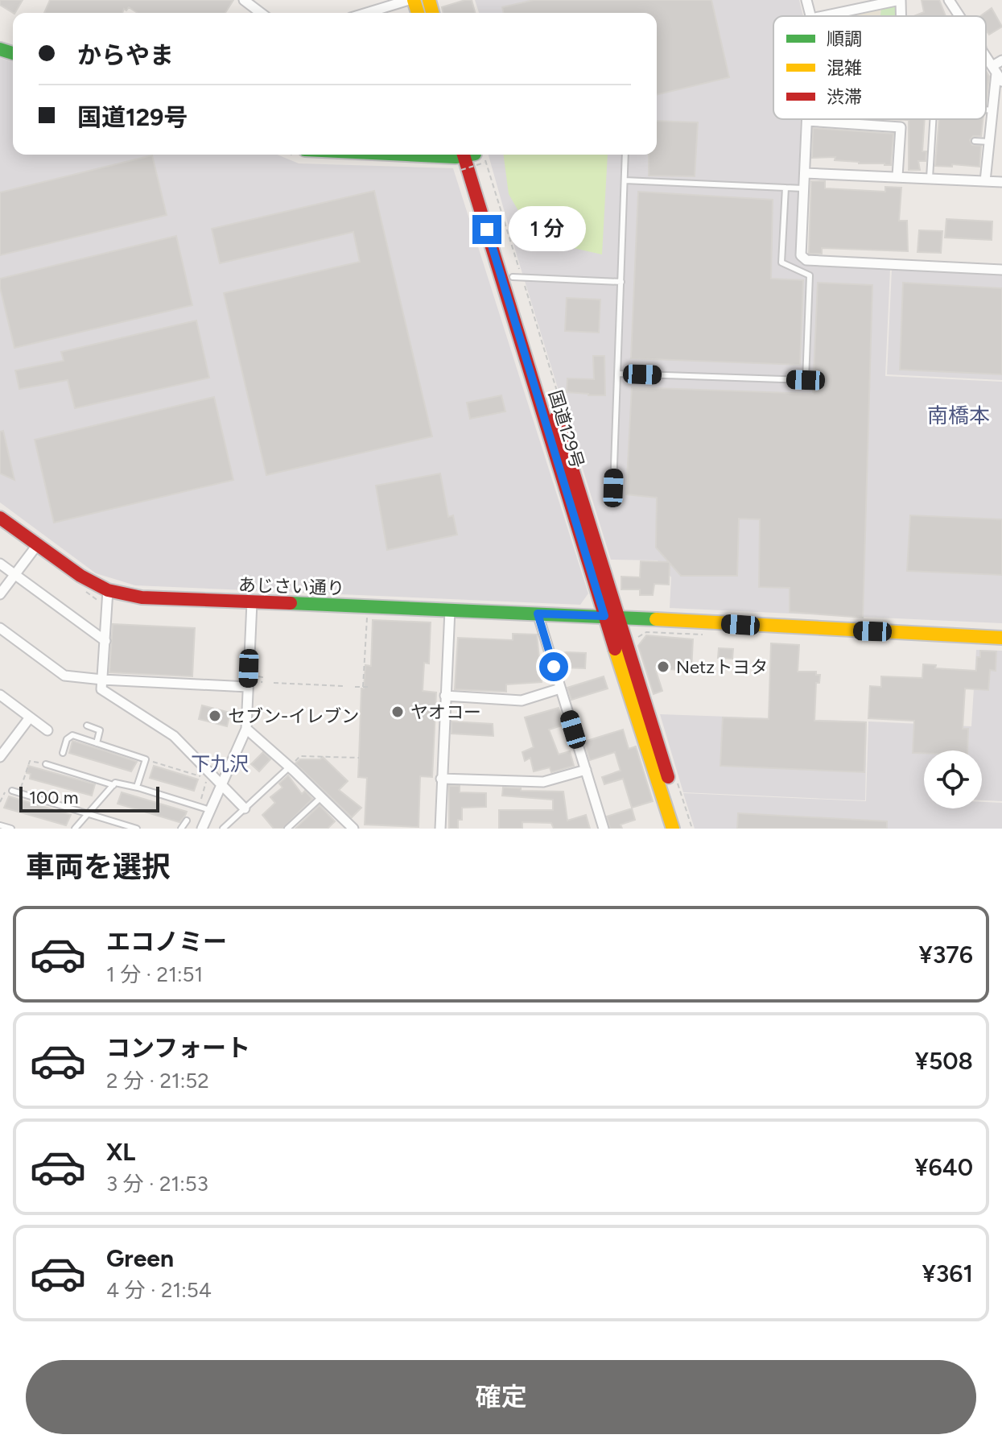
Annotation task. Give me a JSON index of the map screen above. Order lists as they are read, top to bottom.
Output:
{
  "streets": {
    "main road": ["国道129号", "あじさい通り"]
  },
  "crossings": [
    ["国道129号", "あじさい通り"]
  ],
  "districts": ["南橋本", "下九沢"],
  "places": ["Netzトヨタ", "ヤオコー", "セブン-イレブン"],
  "legend": ["順調", "混雑", "渋滞"],
  "scale_bar": "100 m",
  "page": {
    "banner": ["からやま", "国道129号"],
    "bubble": "1 分",
    "scale": "100 m",
    "heading": "車両を選択",
    "list": [
      {
        "name": "エコノミー",
        "note": "1 分 · 21:51",
        "value": "¥376"
      },
      {
        "name": "コンフォート",
        "note": "2 分 · 21:52",
        "value": "¥508"
      },
      {
        "name": "XL",
        "note": "3 分 · 21:53",
        "value": "¥640"
      },
      {
        "name": "Green",
        "note": "4 分 · 21:54",
        "value": "¥361"
      }
    ],
    "buttons": "確定"
  }
}
